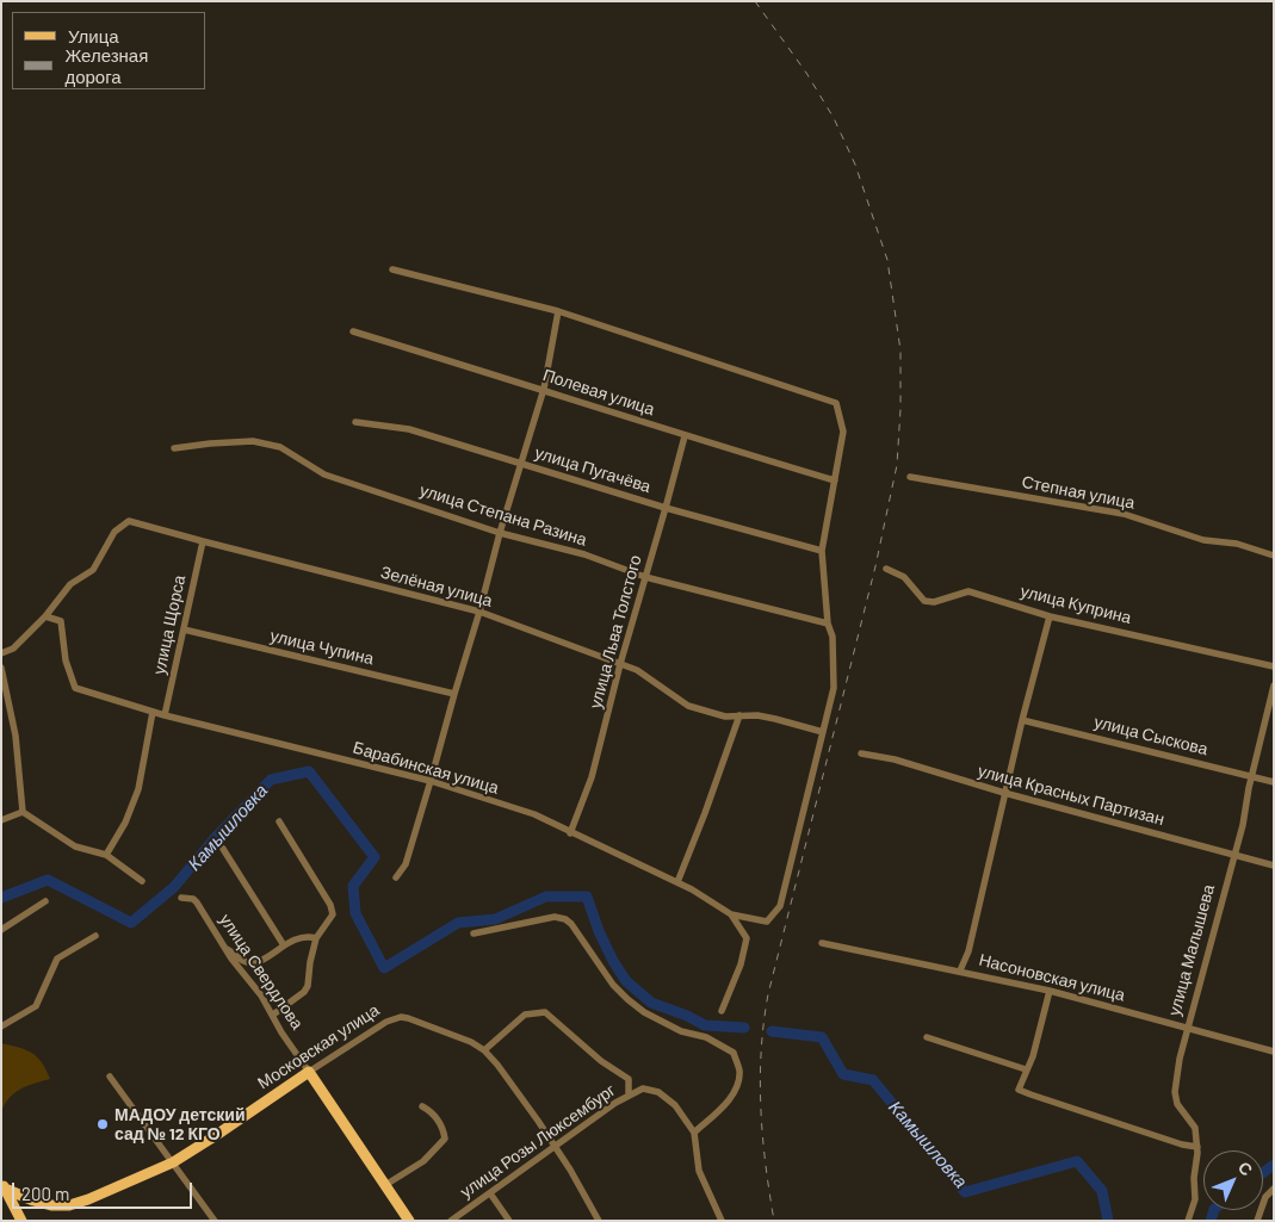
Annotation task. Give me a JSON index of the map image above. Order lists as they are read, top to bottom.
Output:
{
  "streets": {
    "main road": ["улица Свердлова", "Московская улица"],
    "street": [
      "Полевая улица",
      "улица Пугачёва",
      "Степная улица",
      "улица Степана Разина",
      "Зелёная улица",
      "улица Куприна",
      "улица Щорса",
      "улица Льва Толстого",
      "улица Чупина",
      "улица Сыскова",
      "Барабинская улица",
      "улица Красных Партизан",
      "улица Малышева",
      "Насоновская улица",
      "улица Розы Люксембург"
    ]
  },
  "crossings": [
    ["Полевая улица", "улица Льва Толстого"],
    ["улица Пугачёва", "улица Льва Толстого"],
    ["улица Степана Разина", "улица Льва Толстого"],
    ["Зелёная улица", "улица Щорса"],
    ["Зелёная улица", "улица Льва Толстого"],
    ["Зелёная улица", "Барабинская улица"],
    ["улица Щорса", "улица Чупина"],
    ["улица Щорса", "Барабинская улица"],
    ["улица Льва Толстого", "Барабинская улица"],
    ["улица Сыскова", "улица Малышева"],
    ["улица Красных Партизан", "улица Малышева"],
    ["улица Малышева", "Насоновская улица"],
    ["улица Свердлова", "Московская улица"]
  ],
  "water": ["Камышловка"],
  "places": ["МАДОУ детский сад № 12 КГО"],
  "legend": ["Улица", "Железная дорога"],
  "scale_bar": "200 m",
  "north": "top right"
}
